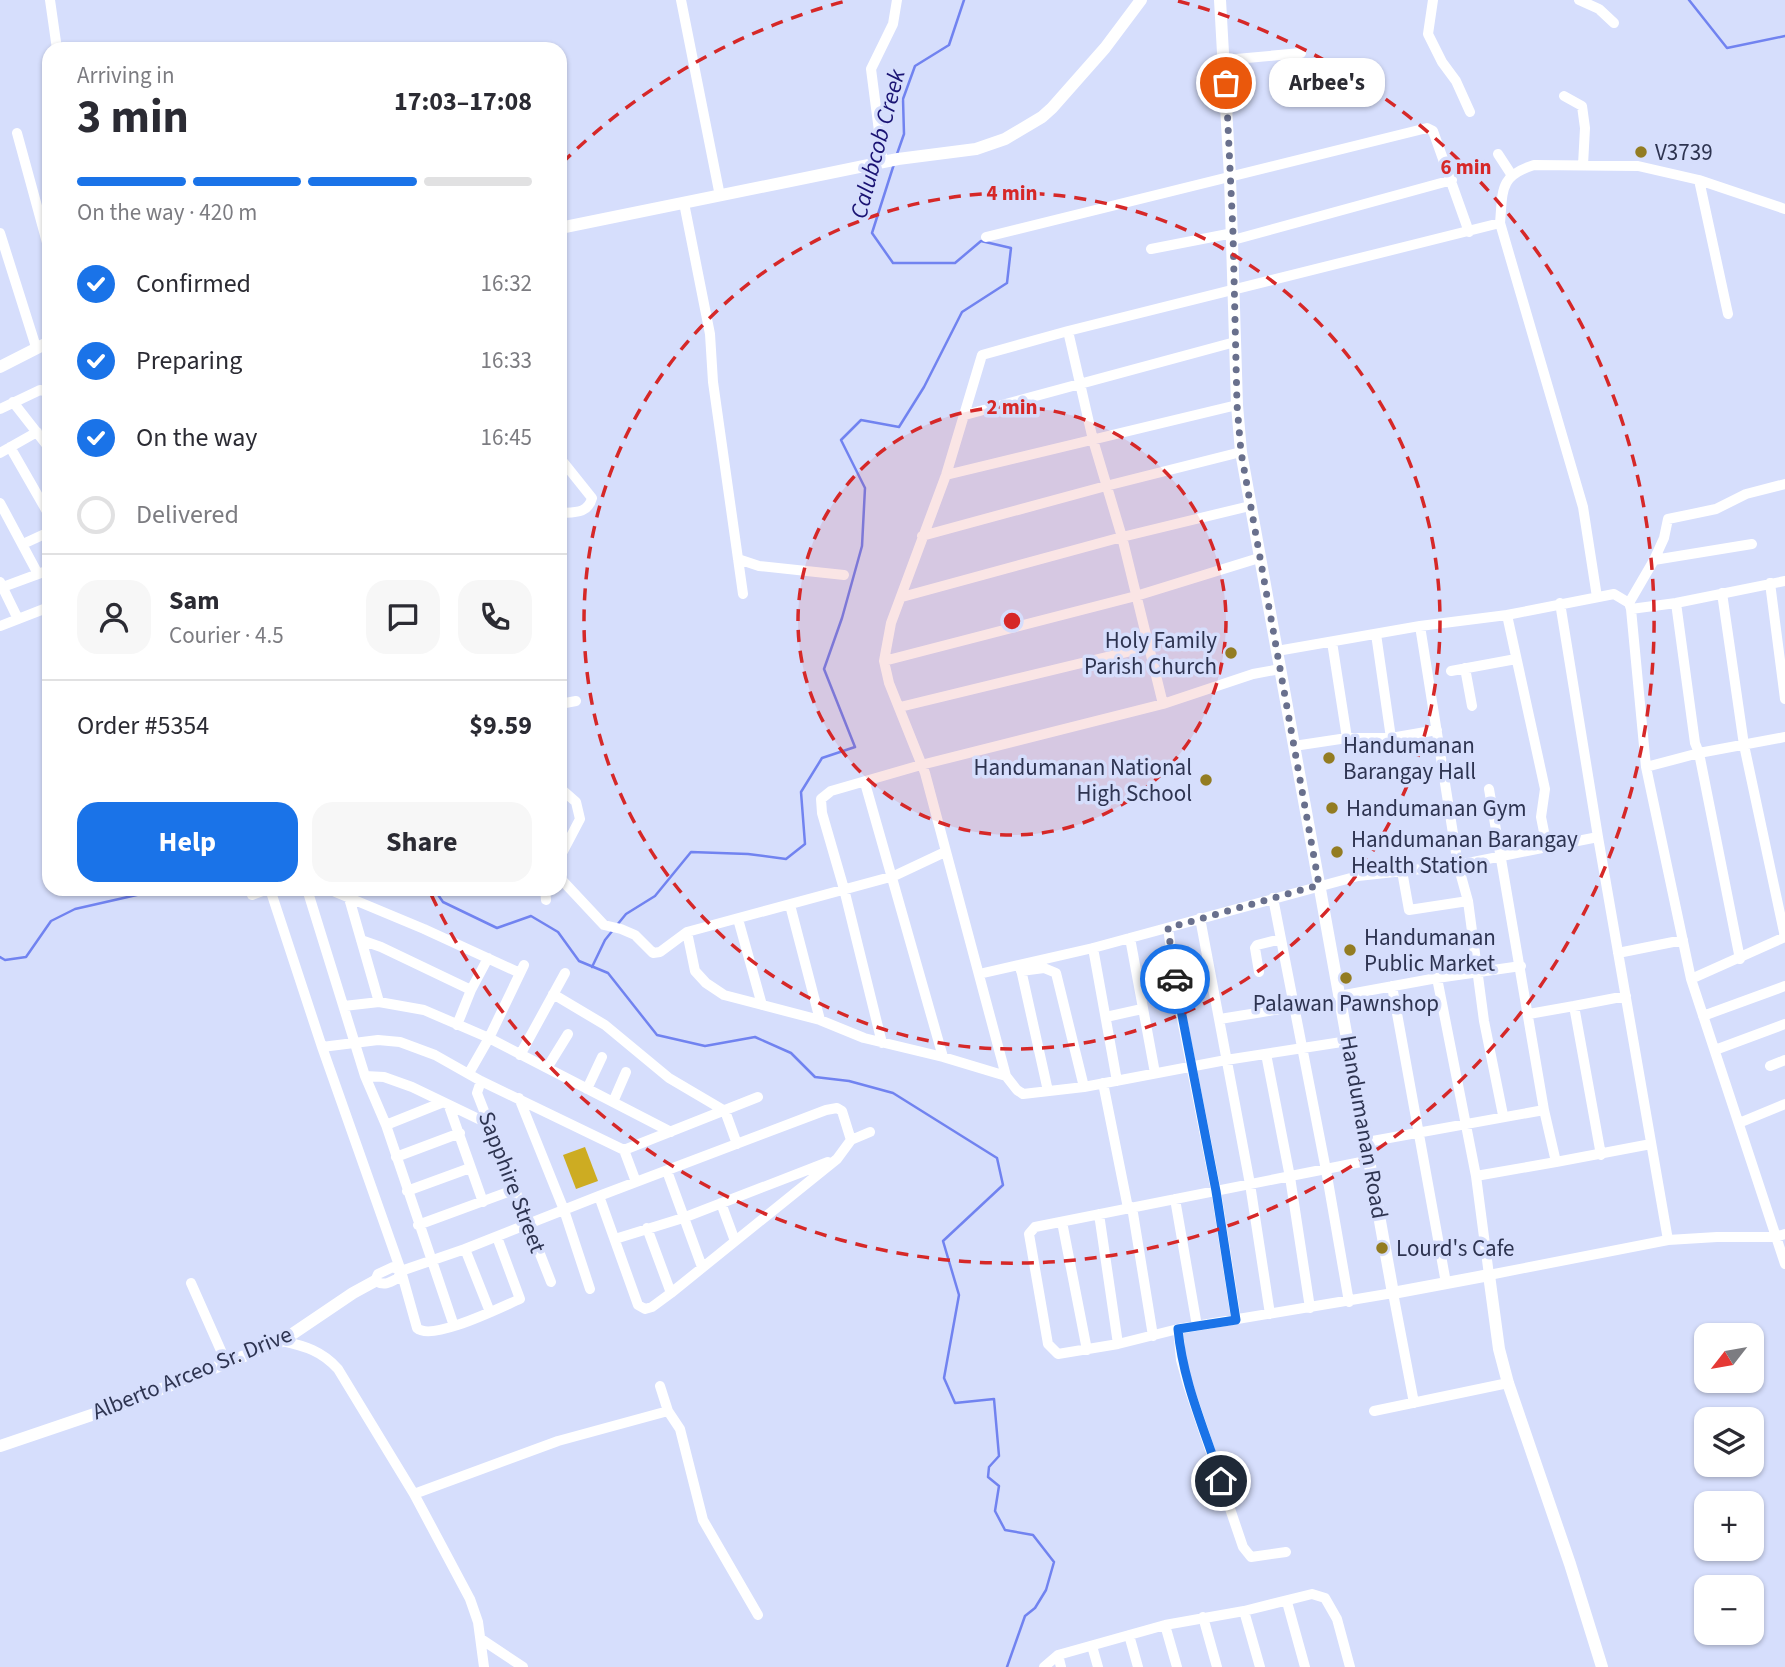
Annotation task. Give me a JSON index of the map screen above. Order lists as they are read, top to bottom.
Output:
{
  "streets": {
    "street": ["Handumanan Road", "Sapphire Street", "Alberto Arceo Sr. Drive"]
  },
  "water": ["Calubcob Creek"],
  "places": [
    "Arbee's",
    "V3739",
    "Holy Family Parish Church",
    "Handumanan Barangay Hall",
    "Handumanan National High School",
    "Handumanan Gym",
    "Handumanan Barangay Health Station",
    "Handumanan Public Market",
    "Palawan Pawnshop",
    "Lourd's Cafe"
  ],
  "north": "bottom left",
  "page": {
    "heading": ["3 min", "Arriving in", "17:03–17:08"],
    "panel": [
      "Sam",
      "Courier · 4.5",
      "Order #5354",
      "$9.59"
    ],
    "bubble": "Arbee's",
    "bar": "On the way · 420 m",
    "list": [
      ["Confirmed", "16:32"],
      ["Preparing", "16:33"],
      ["On the way", "16:45"],
      "Delivered"
    ],
    "buttons": ["Help", "Share"],
    "map_buttons": ["+", "−"]
  },
  "rings": ["6 min", "4 min", "2 min"]
}
